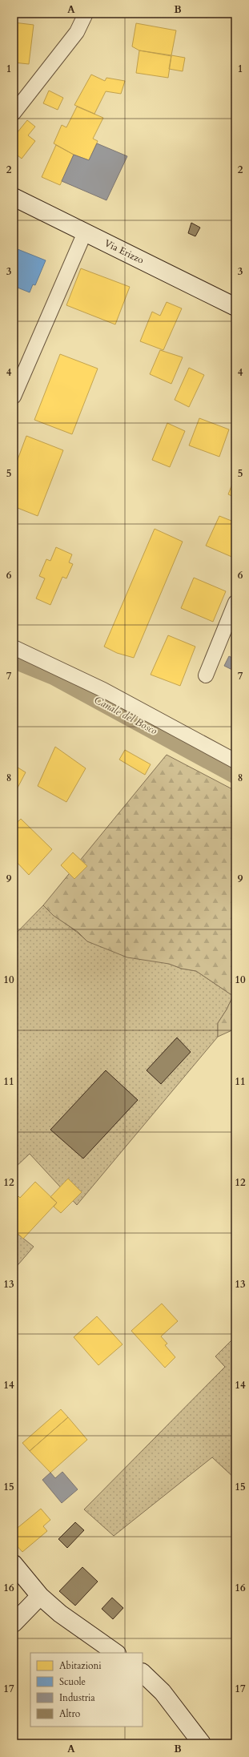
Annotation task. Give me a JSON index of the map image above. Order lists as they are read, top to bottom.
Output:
{
  "streets": {
    "main road": ["Via Erizzo"]
  },
  "water": ["Canale del Bosco"],
  "legend": [
    "Abitazioni",
    "Scuole",
    "Industria",
    "Altro"
  ],
  "grid": {
    "columns": ["A", "B"],
    "rows": [
      "1",
      "2",
      "3",
      "4",
      "5",
      "6",
      "7",
      "8",
      "9",
      "10",
      "11",
      "12",
      "13",
      "14",
      "15",
      "16",
      "17"
    ]
  }
}
